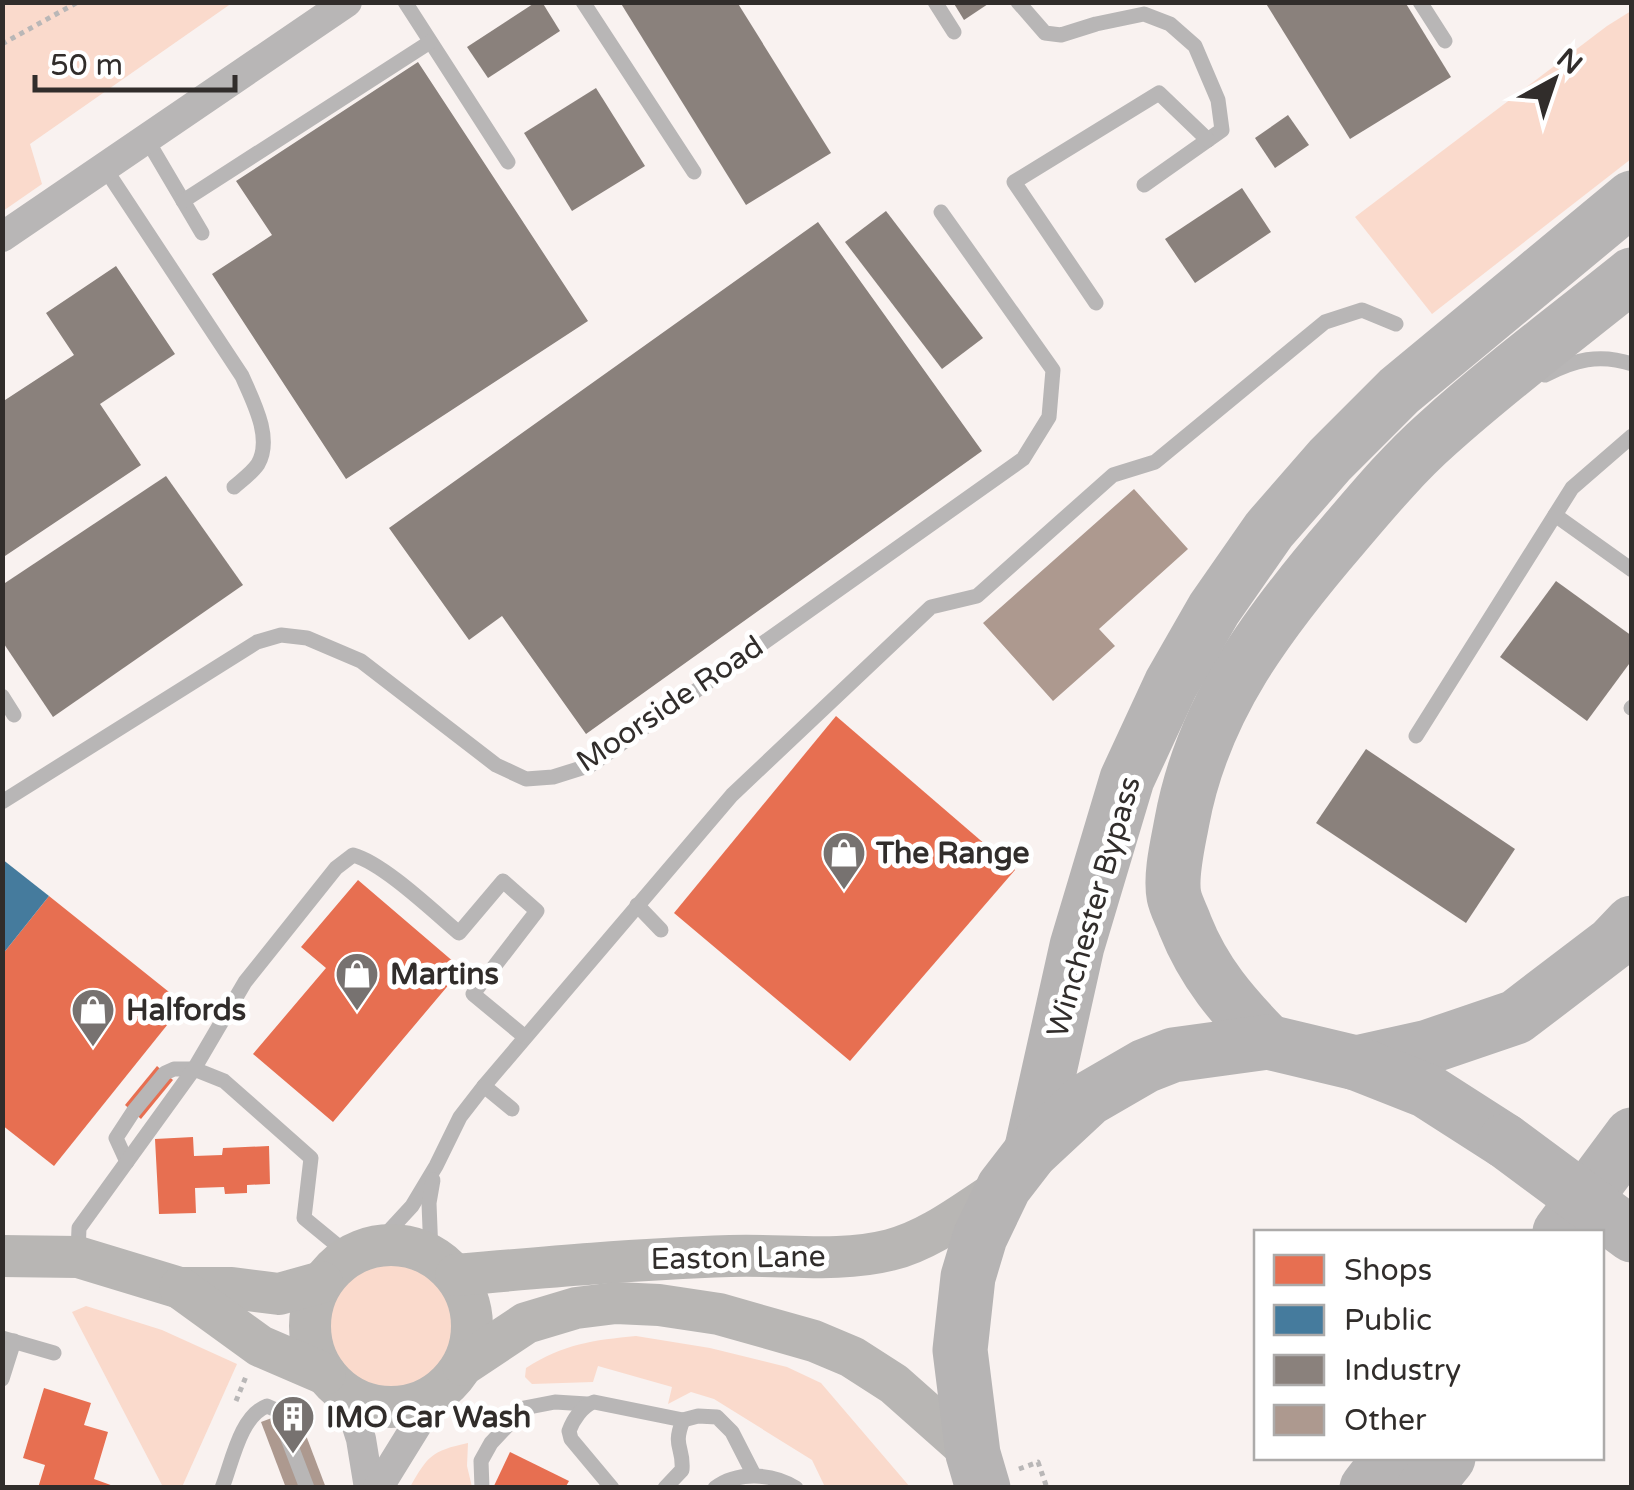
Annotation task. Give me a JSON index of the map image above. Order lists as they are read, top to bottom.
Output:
{
  "streets": {
    "highway": ["Winchester Bypass"],
    "street": ["Easton Lane"],
    "lane": ["Moorside Road"]
  },
  "crossings": [
    ["Winchester Bypass", "Easton Lane"]
  ],
  "places": {
    "shop": ["The Range", "Martins", "Halfords"],
    "building": ["IMO Car Wash"]
  },
  "legend": [
    "Shops",
    "Public",
    "Industry",
    "Other"
  ],
  "scale_bar": "50 m",
  "north": "top right"
}
